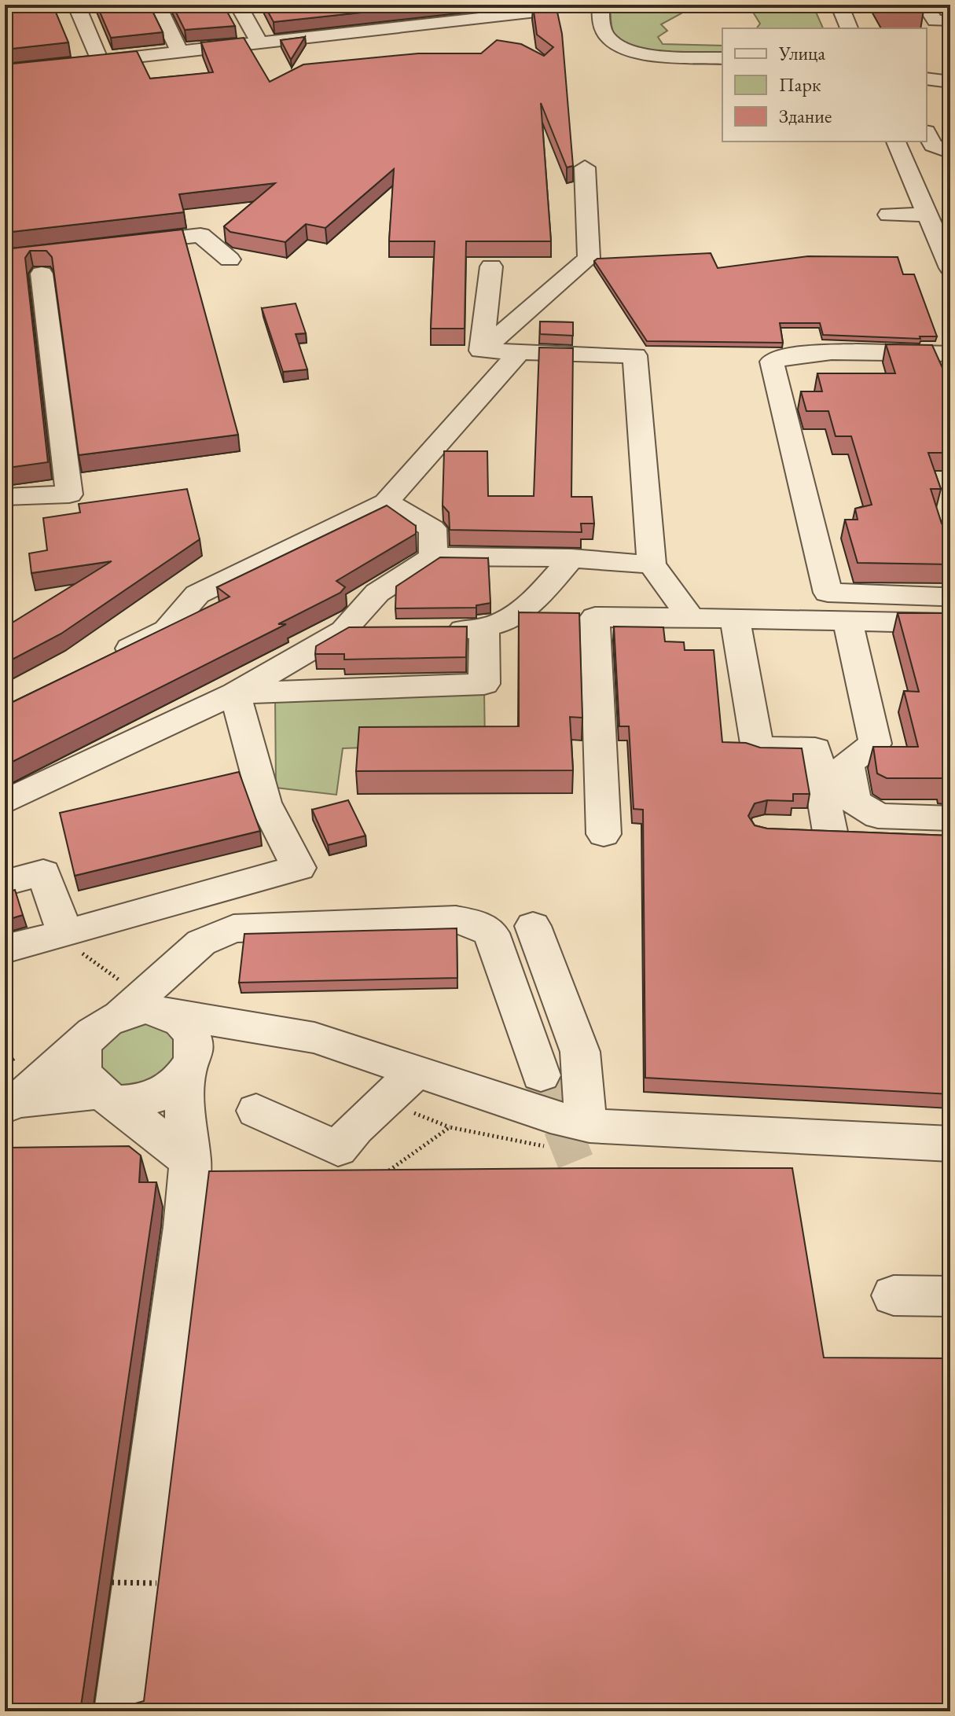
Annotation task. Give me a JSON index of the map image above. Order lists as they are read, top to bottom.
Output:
{
  "legend": ["Улица", "Парк", "Здание"]
}
